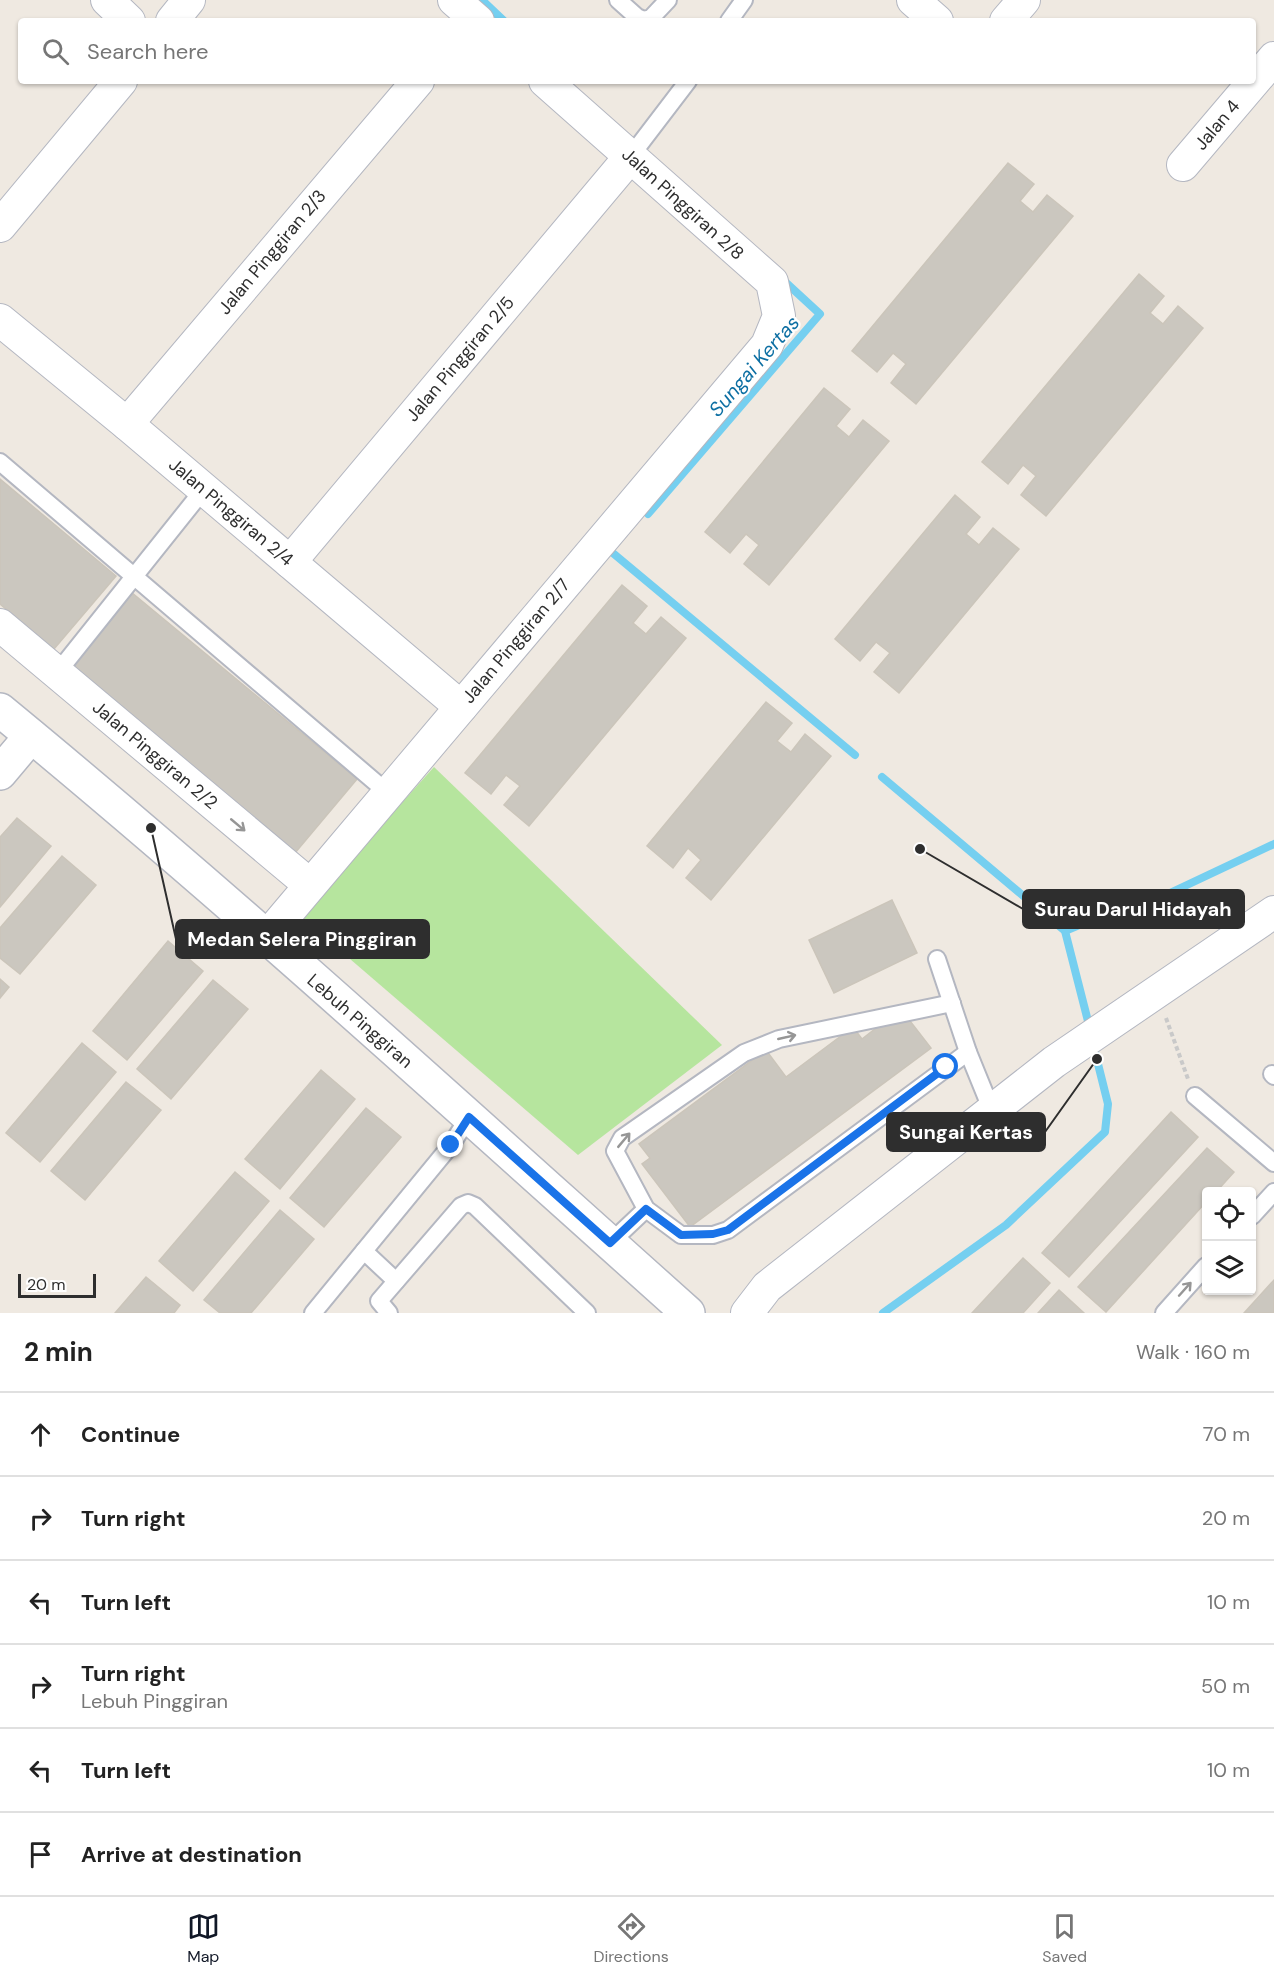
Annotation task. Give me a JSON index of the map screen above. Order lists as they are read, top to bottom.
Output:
{
  "streets": {
    "street": [
      "Jalan 4",
      "Jalan Pinggiran 2/8",
      "Jalan Pinggiran 2/3",
      "Jalan Pinggiran 2/5",
      "Jalan Pinggiran 2/4",
      "Jalan Pinggiran 2/7",
      "Jalan Pinggiran 2/2",
      "Lebuh Pinggiran"
    ]
  },
  "crossings": [
    ["Jalan Pinggiran 2/8", "Jalan Pinggiran 2/5"],
    ["Jalan Pinggiran 2/8", "Jalan Pinggiran 2/7"],
    ["Jalan Pinggiran 2/3", "Jalan Pinggiran 2/4"],
    ["Jalan Pinggiran 2/5", "Jalan Pinggiran 2/4"],
    ["Jalan Pinggiran 2/4", "Jalan Pinggiran 2/7"],
    ["Jalan Pinggiran 2/7", "Jalan Pinggiran 2/2"],
    ["Jalan Pinggiran 2/7", "Lebuh Pinggiran"]
  ],
  "one_way": ["Jalan Pinggiran 2/2"],
  "water": ["Sungai Kertas"],
  "places": ["Medan Selera Pinggiran", "Surau Darul Hidayah", "Sungai Kertas"],
  "scale_bar": "20 m",
  "page": {
    "search": "Search here",
    "scale": "20 m",
    "heading": ["2 min", "Walk · 160 m"],
    "list": [
      ["Continue", "70 m"],
      ["Turn right", "20 m"],
      ["Turn left", "10 m"],
      ["Turn right", "Lebuh Pinggiran", "50 m"],
      ["Turn left", "10 m"],
      "Arrive at destination"
    ],
    "nav": ["Map", "Directions", "Saved"]
  }
}
